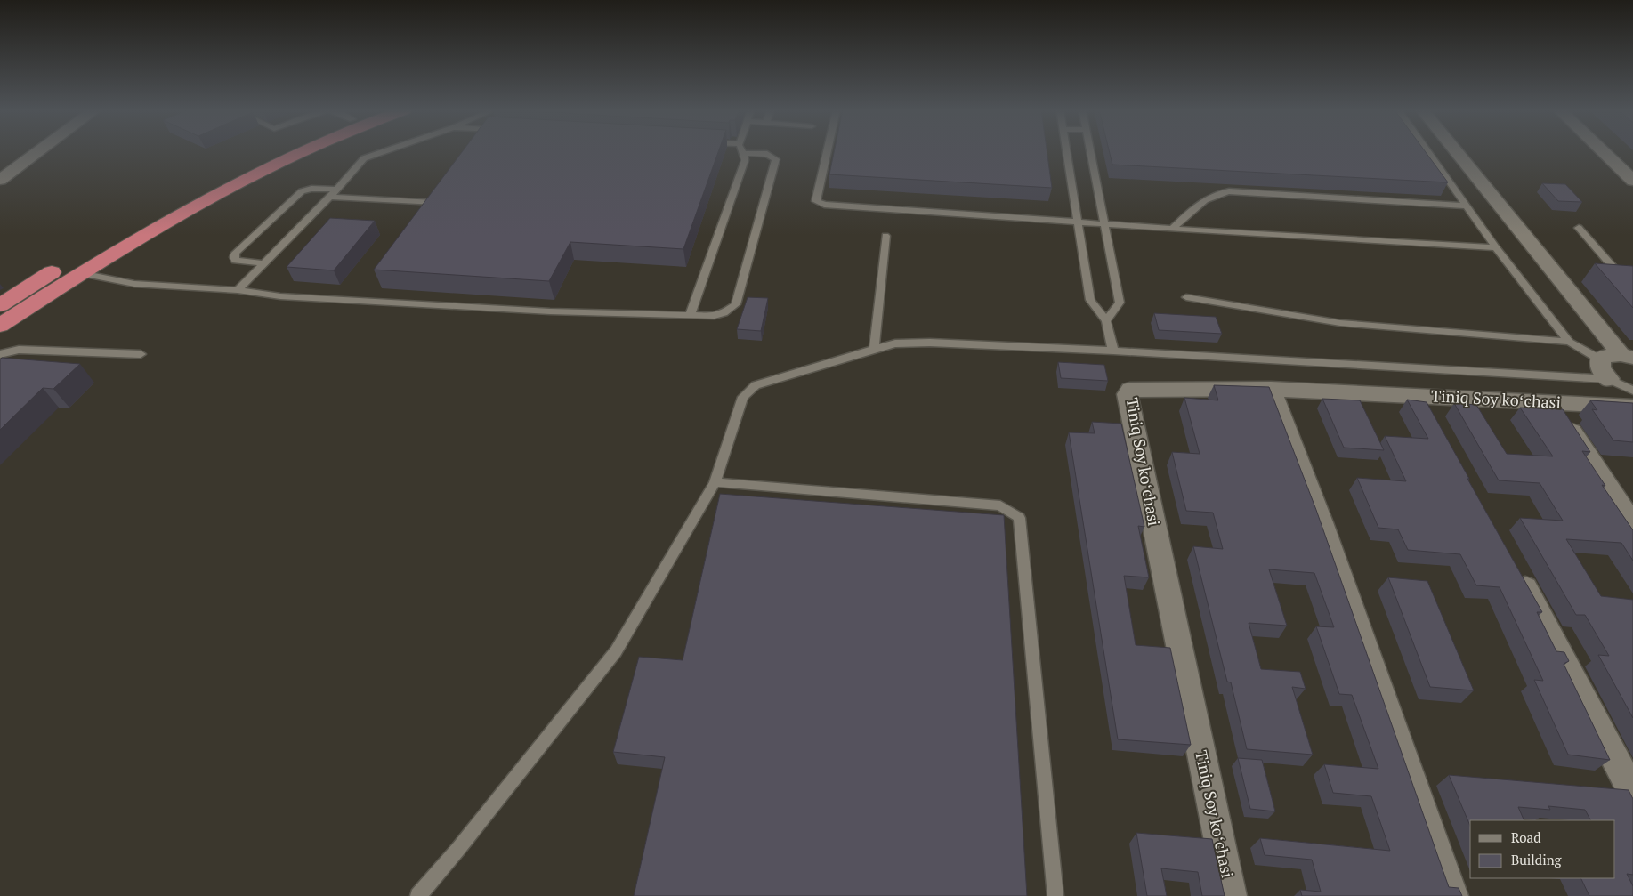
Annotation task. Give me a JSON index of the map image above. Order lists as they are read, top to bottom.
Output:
{
  "streets": {
    "street": ["Tiniq Soy koʻchasi"]
  },
  "legend": ["Road", "Building"]
}
